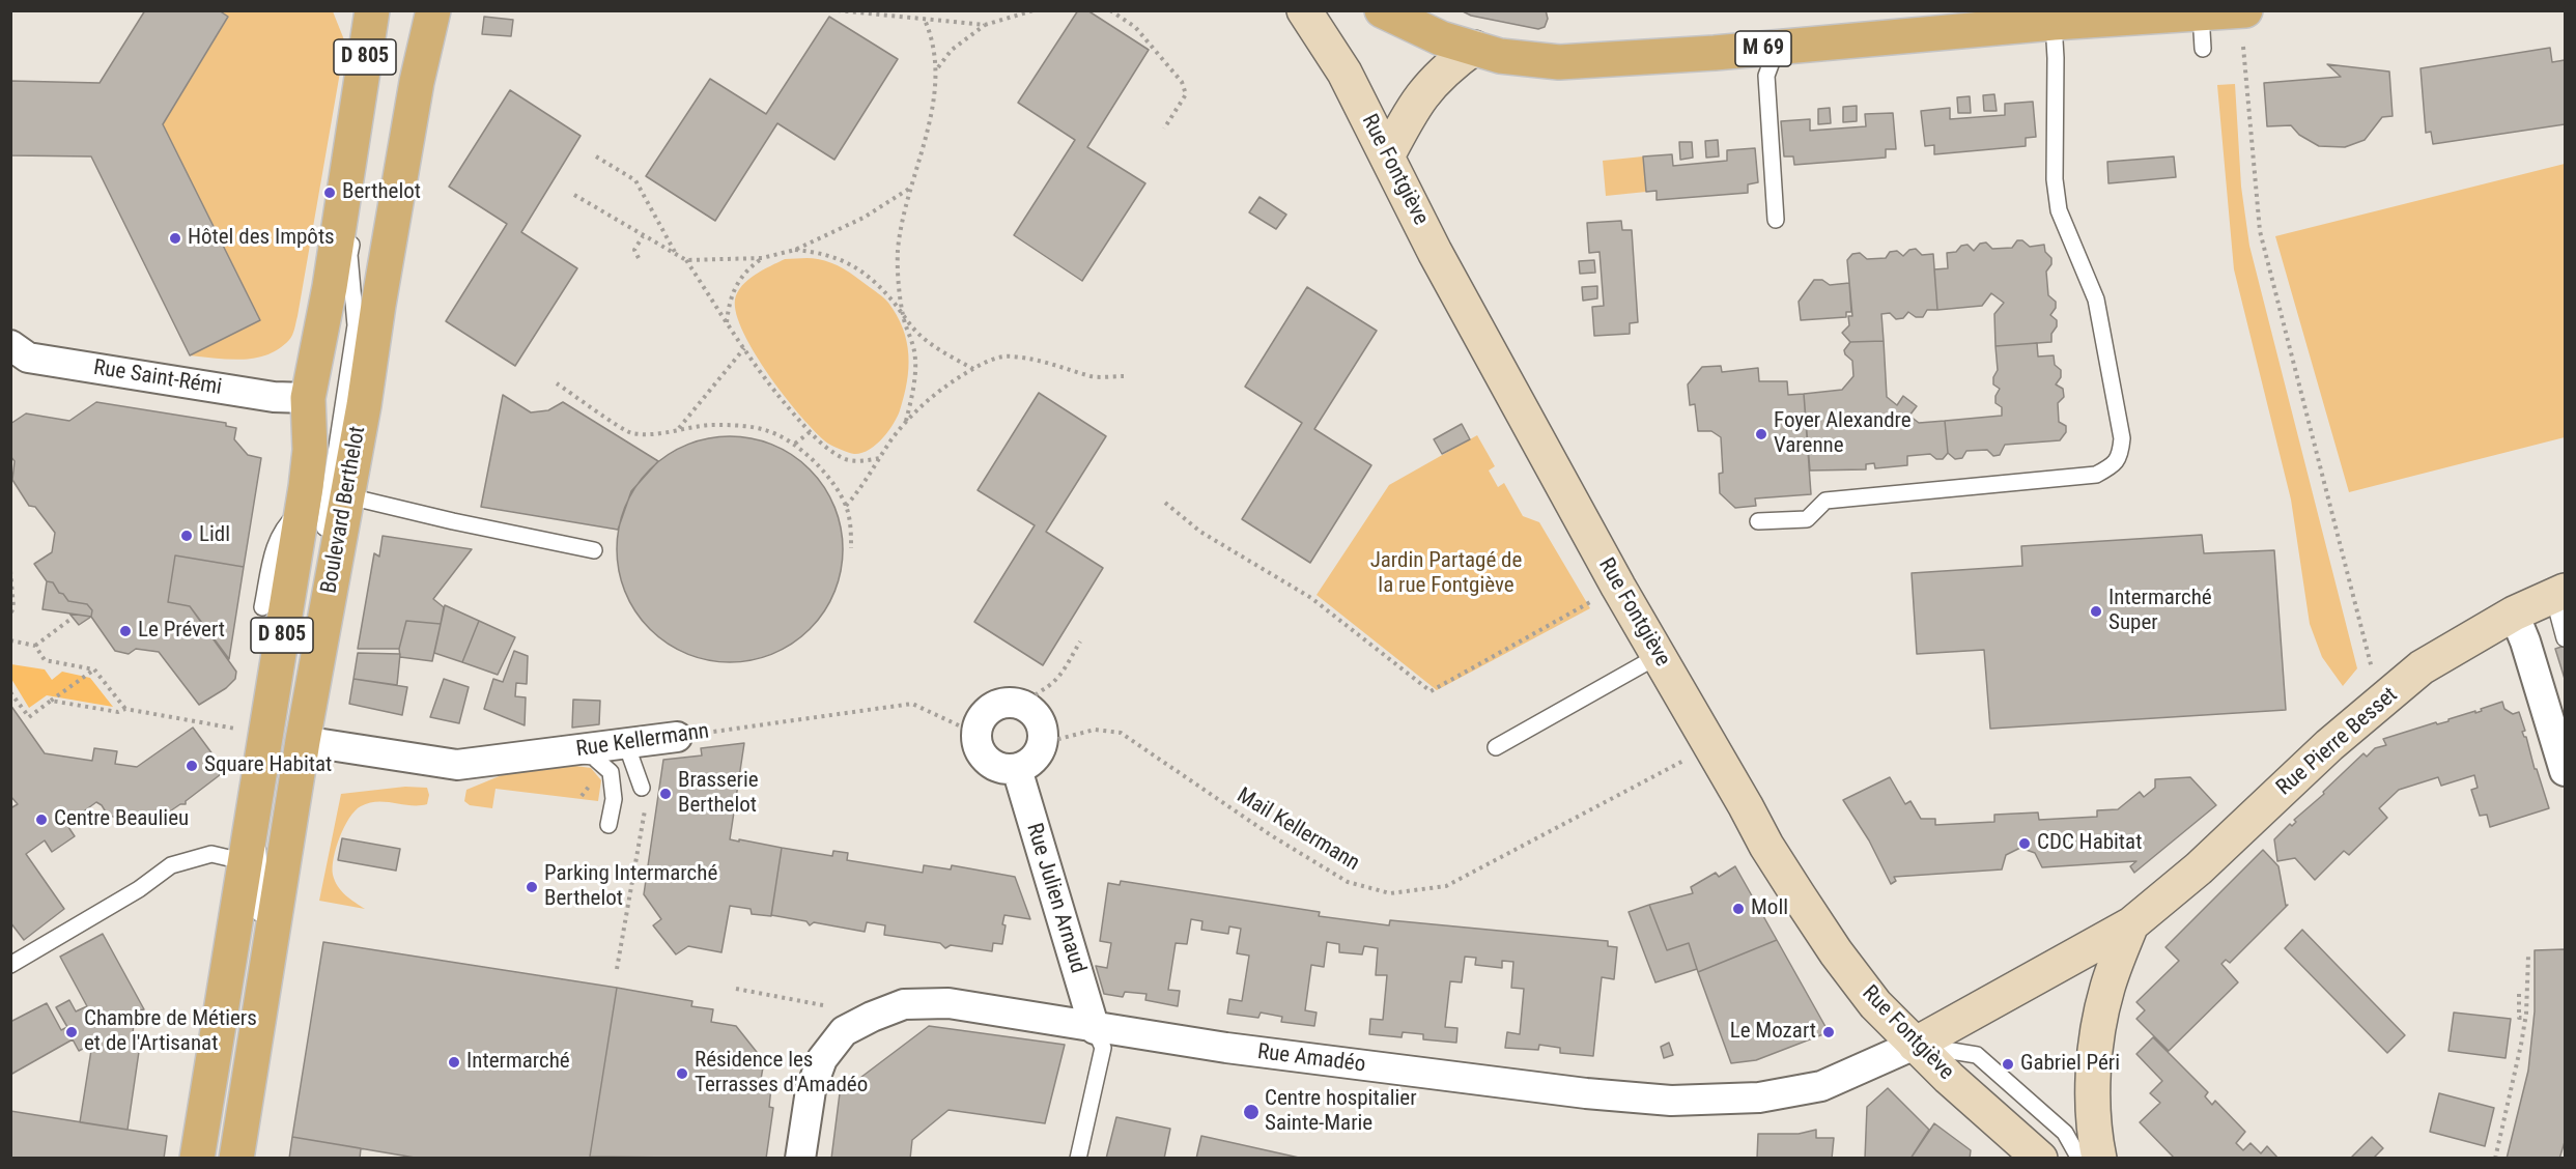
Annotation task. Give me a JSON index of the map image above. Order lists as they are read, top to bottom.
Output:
{
  "streets": {
    "main road": [
      "M 69",
      "D 805",
      "Rue Fontgiève",
      "Boulevard Berthelot",
      "Rue Pierre Besset"
    ],
    "street": [
      "Rue Saint-Rémi",
      "Rue Kellermann",
      "Rue Julien Arnaud",
      "Rue Amadéo"
    ],
    "path": ["Mail Kellermann"]
  },
  "crossings": [
    ["Rue Fontgiève", "Rue Pierre Besset"],
    ["Rue Fontgiève", "Mail Kellermann"],
    ["Rue Fontgiève", "Rue Amadéo"],
    ["Rue Saint-Rémi", "Boulevard Berthelot"],
    ["Boulevard Berthelot", "Rue Kellermann"],
    ["Rue Kellermann", "Mail Kellermann"],
    ["Rue Kellermann", "Rue Julien Arnaud"],
    ["Rue Pierre Besset", "Rue Amadéo"],
    ["Mail Kellermann", "Rue Julien Arnaud"],
    ["Rue Julien Arnaud", "Rue Amadéo"]
  ],
  "parks": ["Jardin Partagé de la rue Fontgiève"],
  "places": [
    "Berthelot",
    "Hôtel des Impôts",
    "Foyer Alexandre Varenne",
    "Lidl",
    "Intermarché Super",
    "Le Prévert",
    "Square Habitat",
    "Brasserie Berthelot",
    "Centre Beaulieu",
    "CDC Habitat",
    "Parking Intermarché Berthelot",
    "Moll",
    "Chambre de Métiers et de l'Artisanat",
    "Le Mozart",
    "Intermarché",
    "Gabriel Péri",
    "Résidence les Terrasses d'Amadéo",
    "Centre hospitalier Sainte-Marie"
  ]
}
